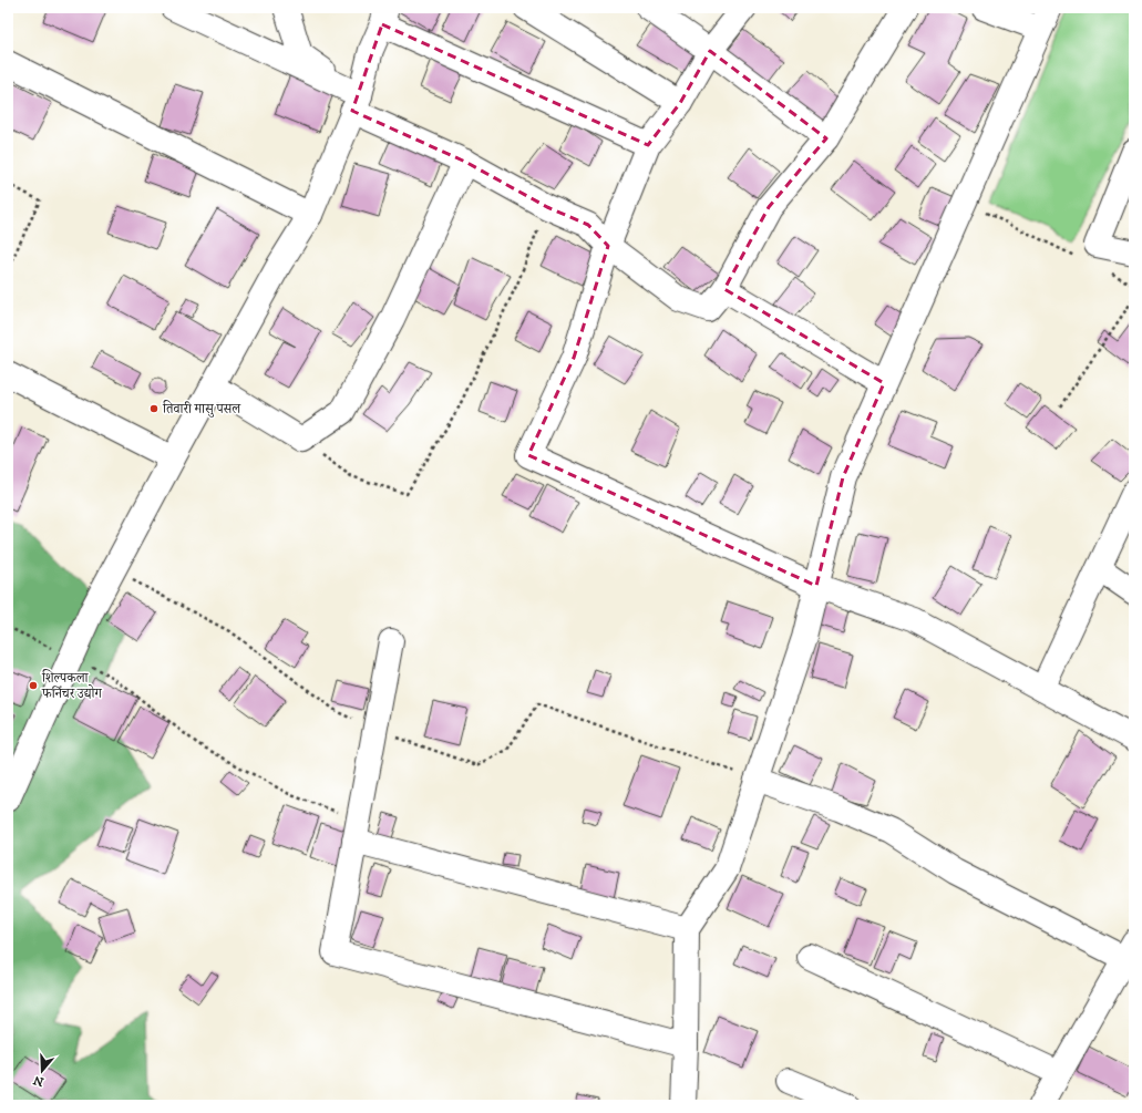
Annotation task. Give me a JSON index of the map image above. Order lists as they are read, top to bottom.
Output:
{
  "places": ["तिवारी मासु पसल", "शिल्पकला फर्निचर उद्योग"],
  "north": "bottom"
}
